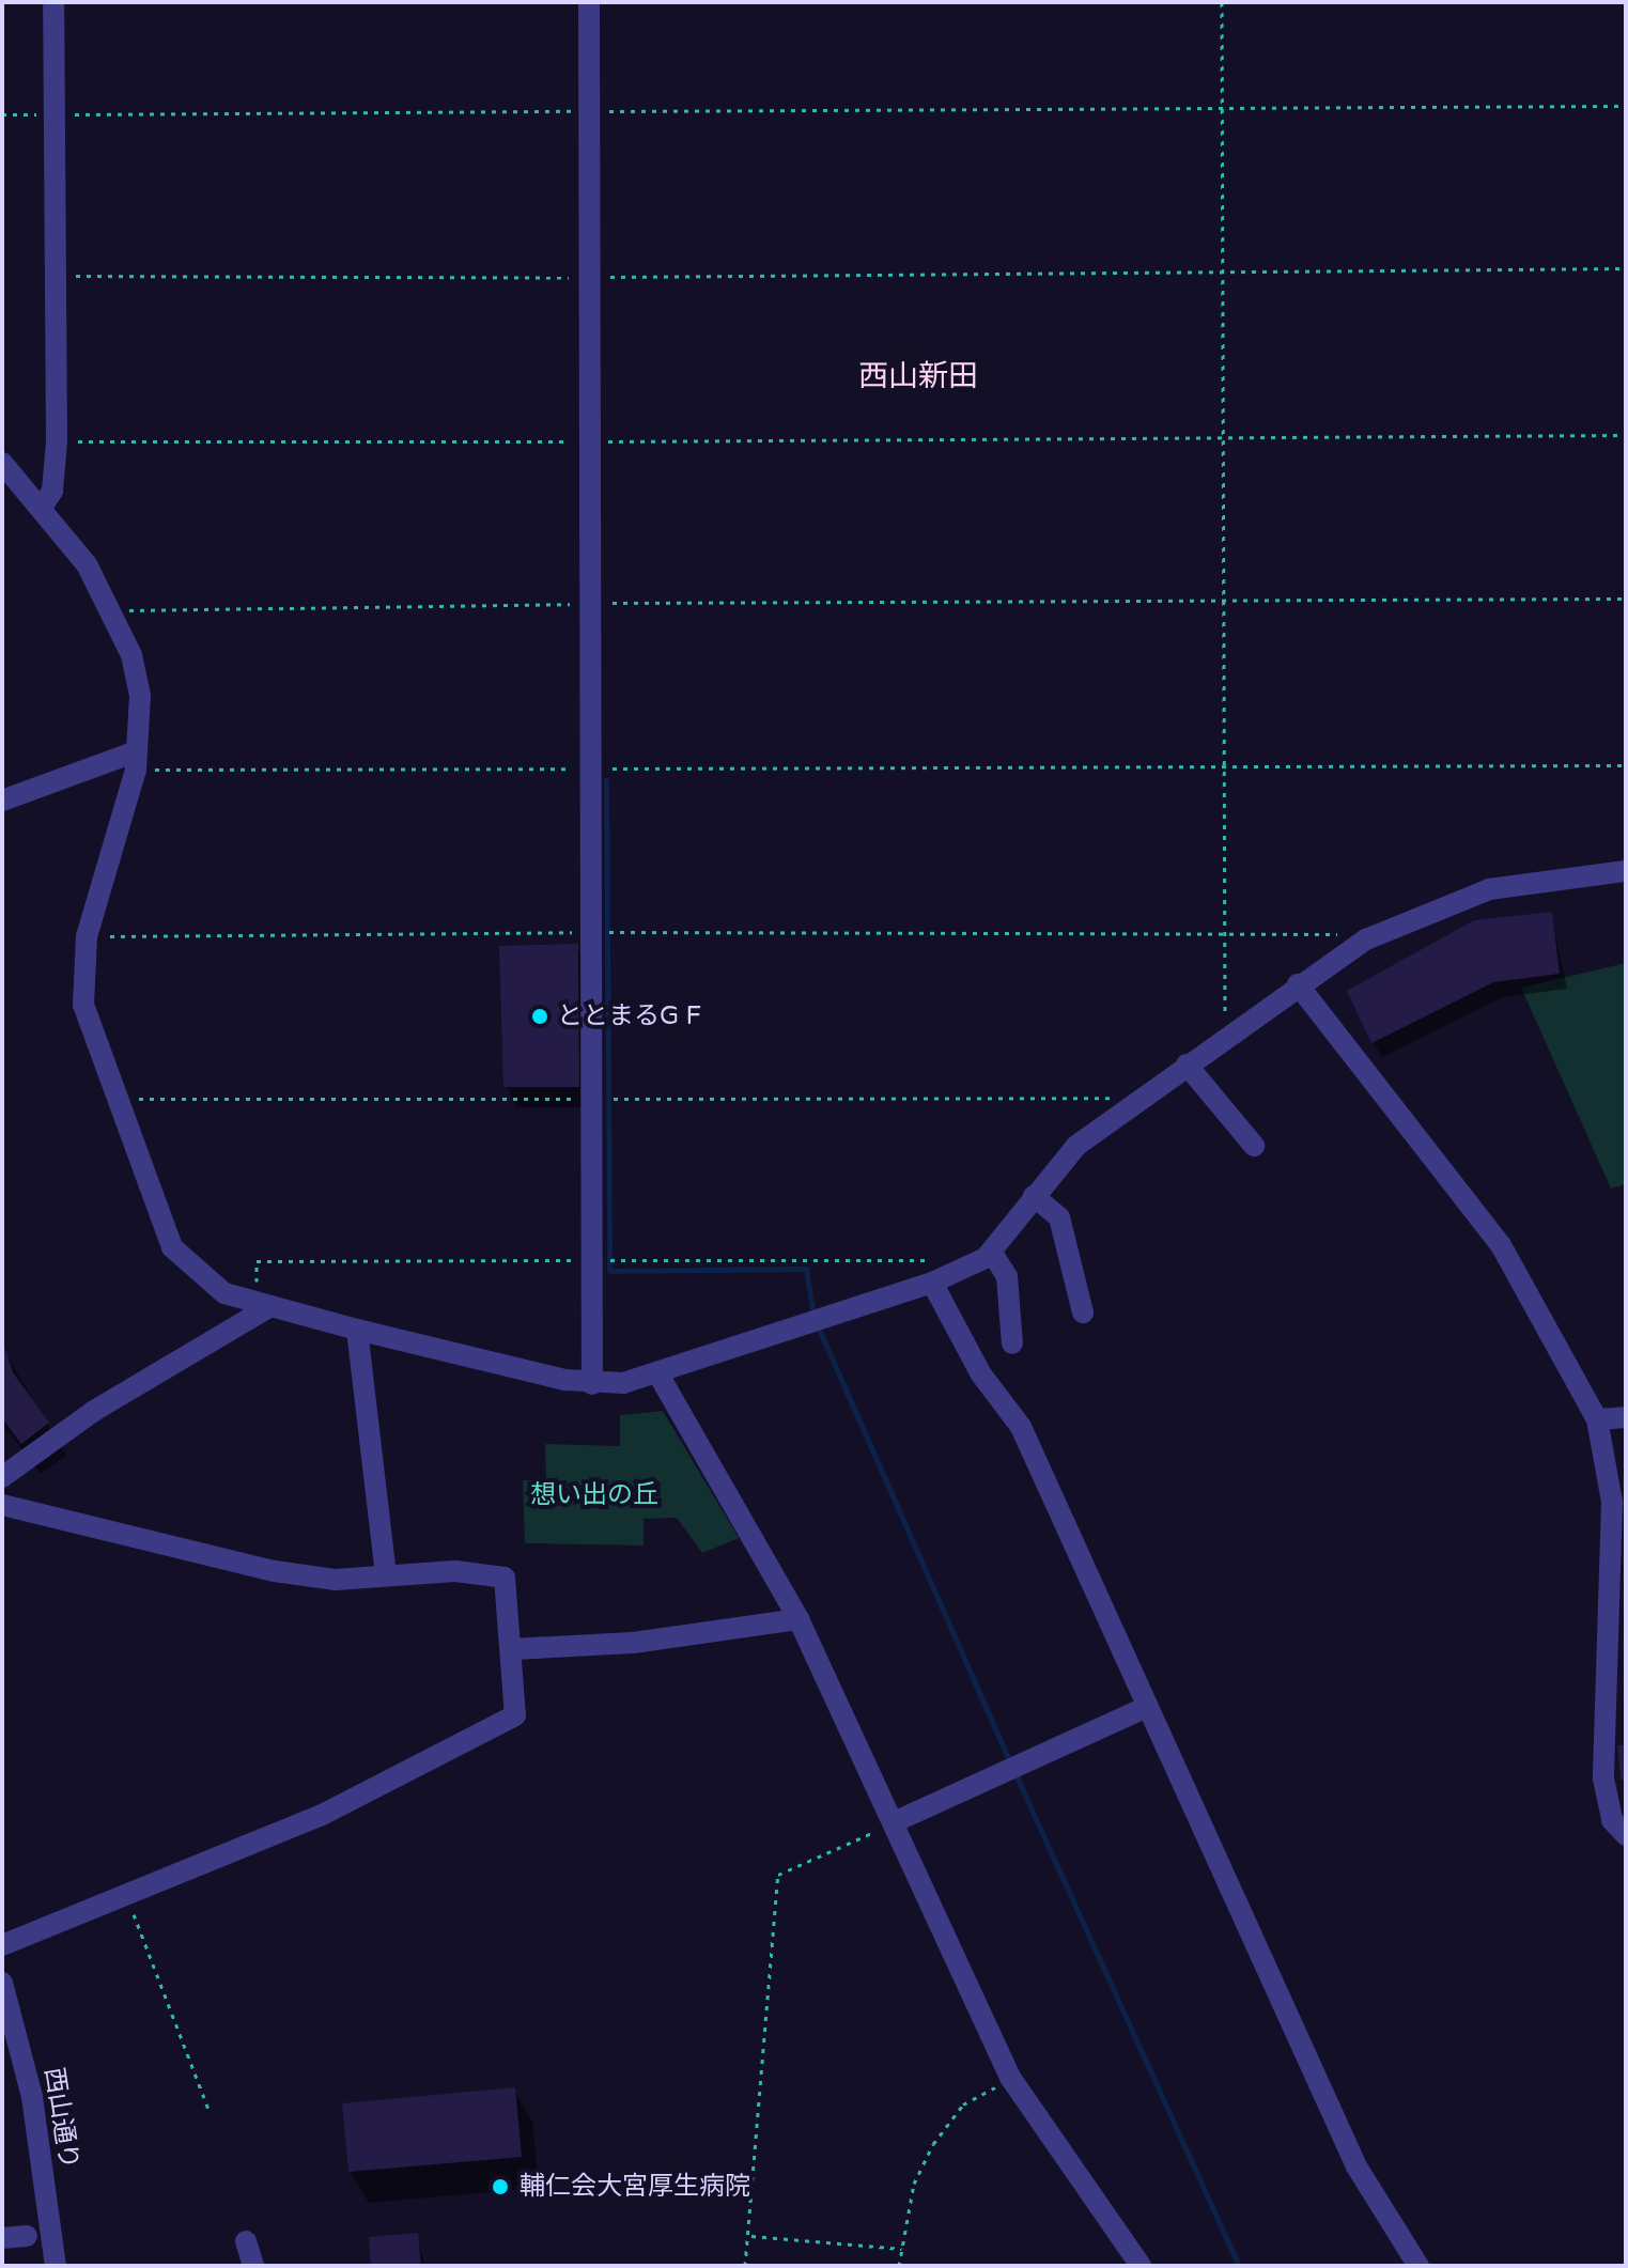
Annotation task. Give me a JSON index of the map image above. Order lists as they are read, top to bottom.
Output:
{
  "streets": {
    "street": ["西山通り"]
  },
  "districts": ["西山新田"],
  "parks": ["想い出の丘"],
  "places": ["ととまるG F", "輔仁会大宮厚生病院"]
}
